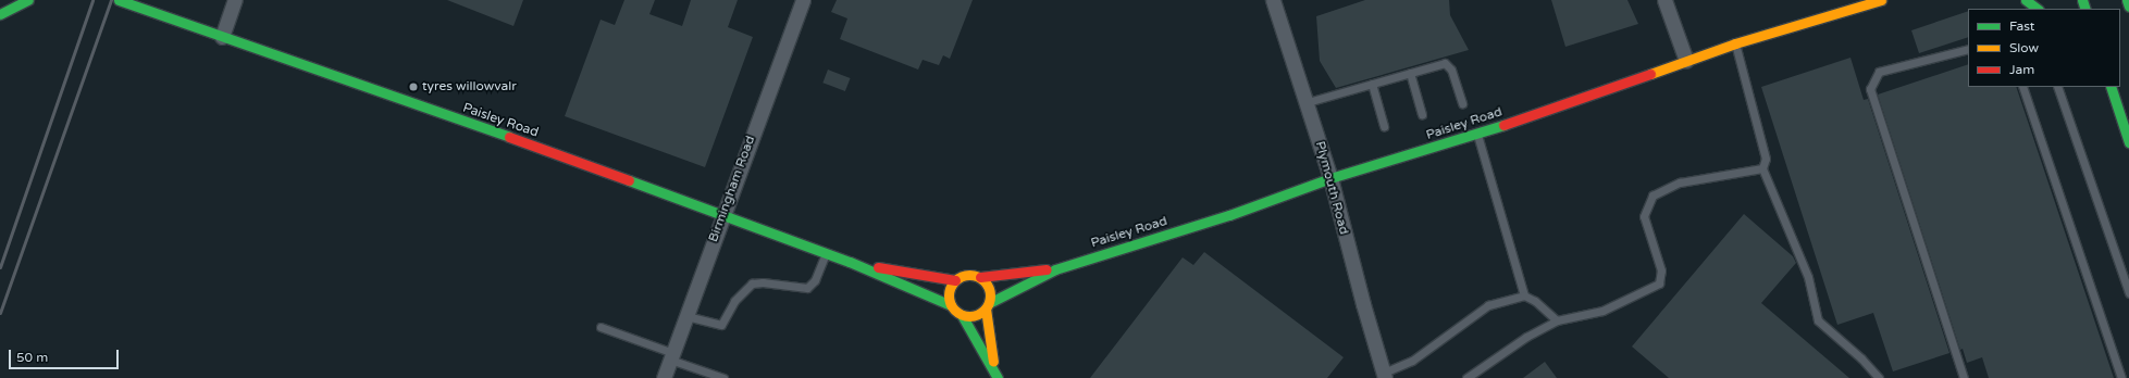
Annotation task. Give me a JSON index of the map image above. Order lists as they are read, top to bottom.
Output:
{
  "streets": {
    "main road": ["Paisley Road"],
    "street": ["Plymouth Road", "Birmingham Road"]
  },
  "crossings": [
    ["Paisley Road", "Plymouth Road"],
    ["Paisley Road", "Birmingham Road"]
  ],
  "places": ["tyres willowvalr"],
  "legend": ["Fast", "Slow", "Jam"],
  "scale_bar": "50 m"
}
